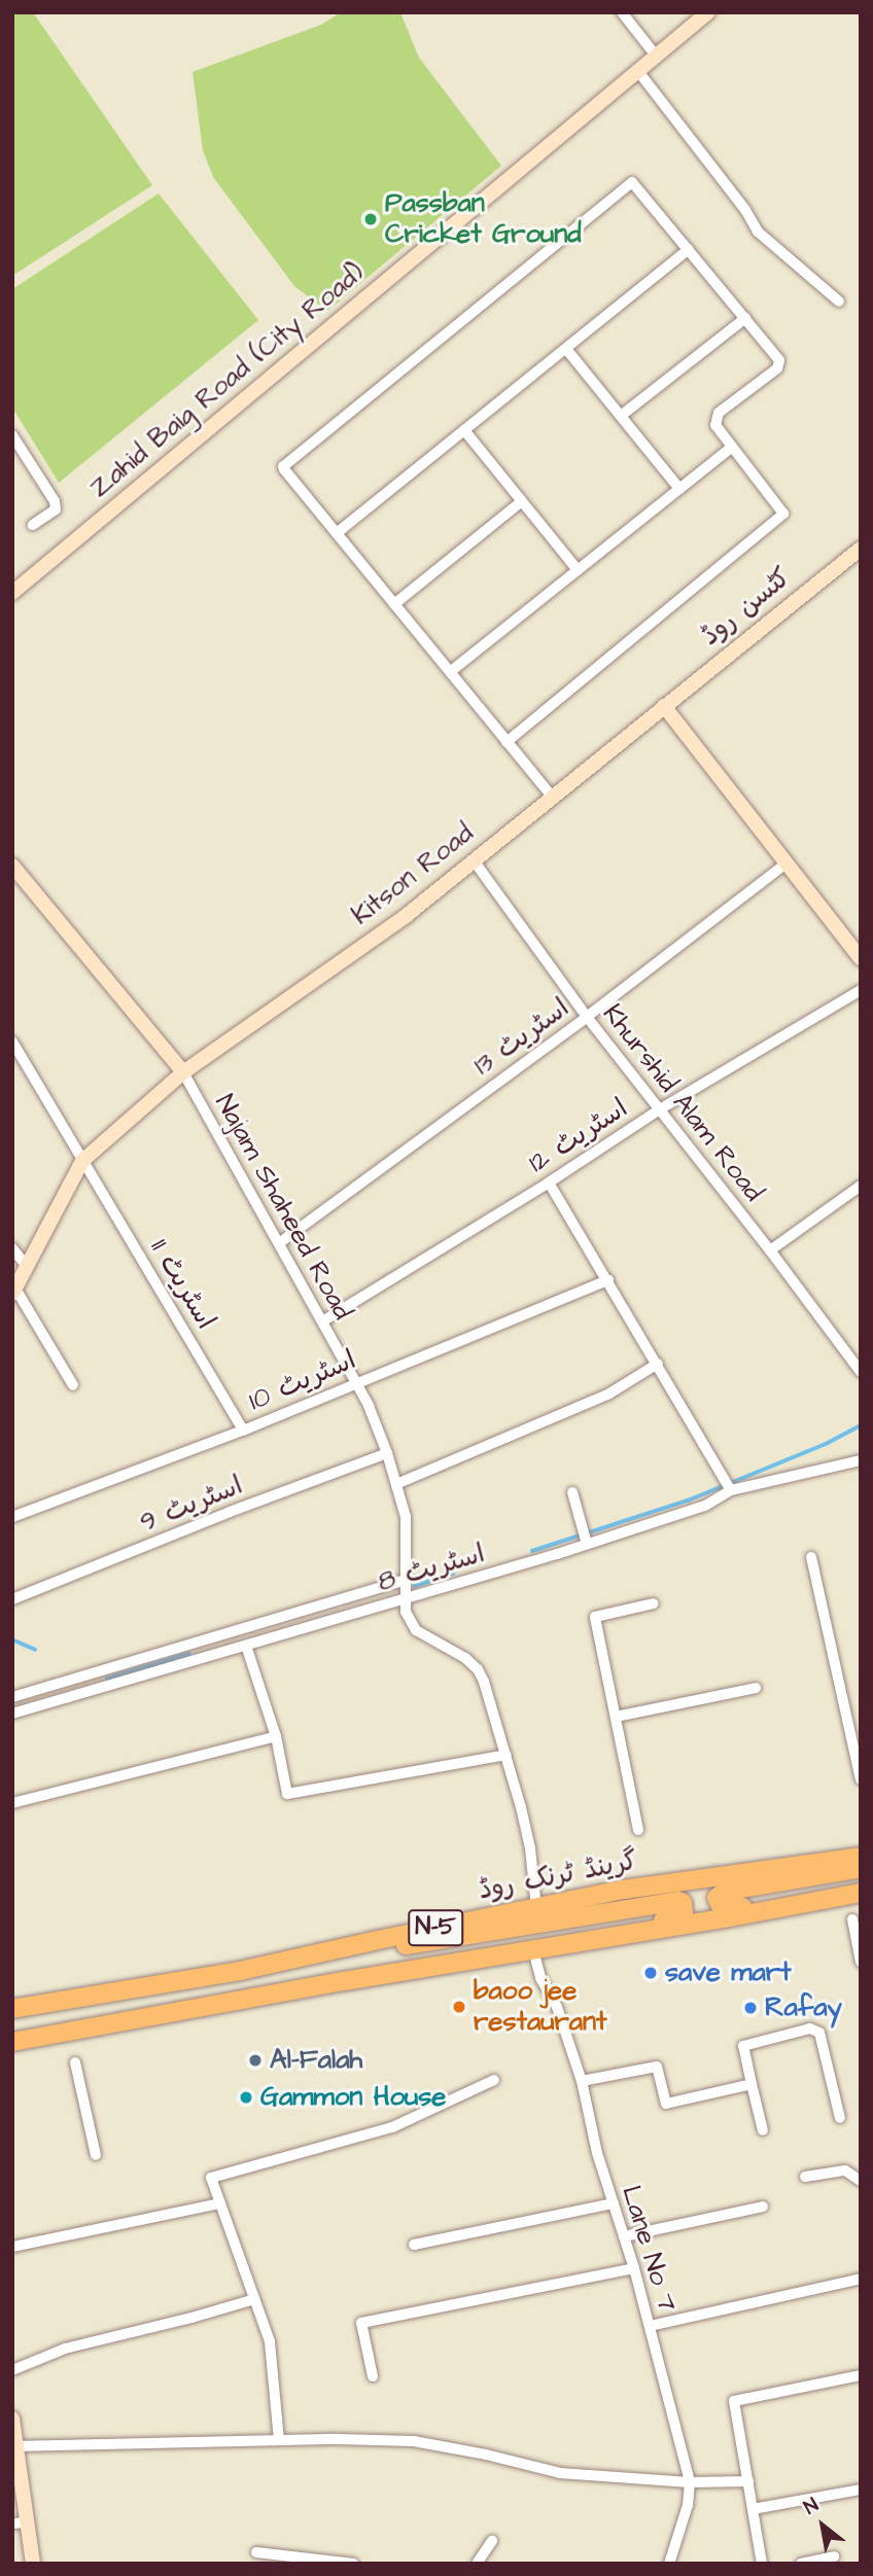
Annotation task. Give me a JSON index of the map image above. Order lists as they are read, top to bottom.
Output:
{
  "streets": {
    "highway": ["گرینڈ ٹرنک روڈ", "N-5"],
    "main road": ["Zahid Baig Road (City Road)", "کٹسن روڈ", "Kitson Road"],
    "street": [
      "اسٹریٹ 13",
      "Khurshid Alam Road",
      "اسٹریٹ 12",
      "Najam Shaheed Road",
      "اسٹریٹ 11",
      "اسٹریٹ 10",
      "اسٹریٹ 9",
      "اسٹریٹ 8",
      "Lane No 7"
    ]
  },
  "crossings": [
    ["کٹسن روڈ", "Kitson Road"],
    ["Kitson Road", "Khurshid Alam Road"],
    ["Kitson Road", "Najam Shaheed Road"],
    ["Kitson Road", "اسٹریٹ 11"],
    ["اسٹریٹ 13", "Khurshid Alam Road"],
    ["اسٹریٹ 13", "Najam Shaheed Road"],
    ["Khurshid Alam Road", "اسٹریٹ 12"],
    ["اسٹریٹ 12", "Najam Shaheed Road"],
    ["Najam Shaheed Road", "اسٹریٹ 10"],
    ["Najam Shaheed Road", "اسٹریٹ 9"],
    ["Najam Shaheed Road", "اسٹریٹ 8"],
    ["اسٹریٹ 11", "اسٹریٹ 10"],
    ["N-5", "Lane No 7"]
  ],
  "places": [
    "Passban Cricket Ground",
    "save mart",
    "baoo jee restaurant",
    "Rafay",
    "Al-Falah",
    "Gammon House"
  ],
  "north": "top left"
}
